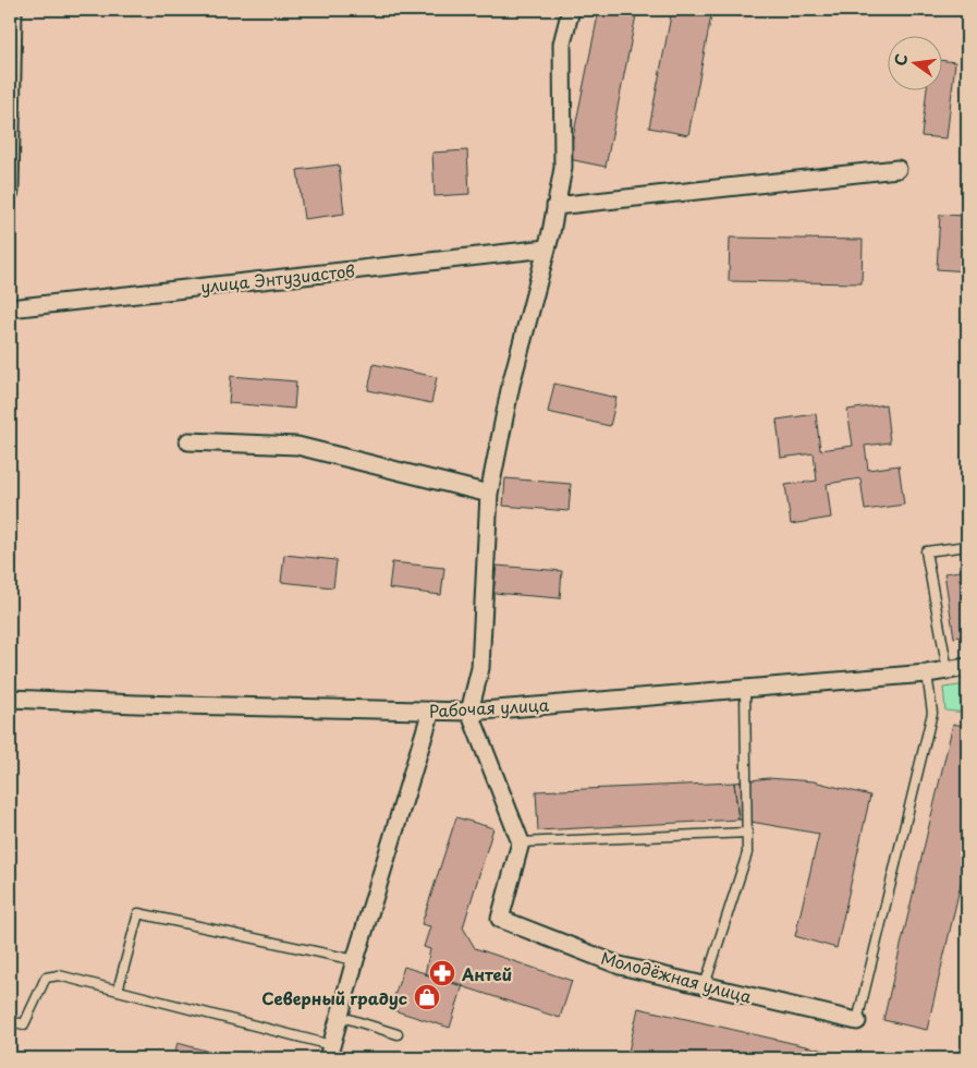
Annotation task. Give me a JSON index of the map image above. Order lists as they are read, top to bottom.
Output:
{
  "streets": {
    "street": ["улица Энтузиастов", "Рабочая улица", "Молодёжная улица"]
  },
  "places": {
    "pharmacy": ["Антей"],
    "shop": ["Северный градус"]
  },
  "north": "left"
}
